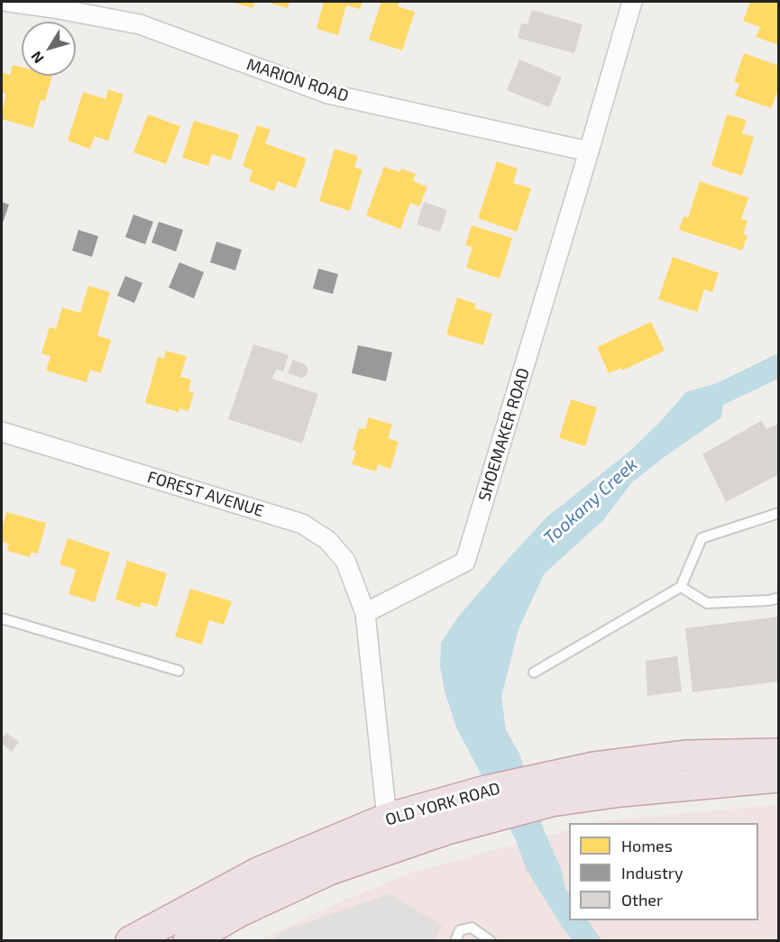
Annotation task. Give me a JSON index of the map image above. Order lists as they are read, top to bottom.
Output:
{
  "streets": {
    "highway": ["OLD YORK ROAD"],
    "street": ["MARION ROAD", "SHOEMAKER ROAD", "FOREST AVENUE"]
  },
  "crossings": [
    ["MARION ROAD", "SHOEMAKER ROAD"],
    ["SHOEMAKER ROAD", "FOREST AVENUE"]
  ],
  "water": ["Tookany Creek"],
  "legend": ["Homes", "Industry", "Other"],
  "north": "bottom left"
}
